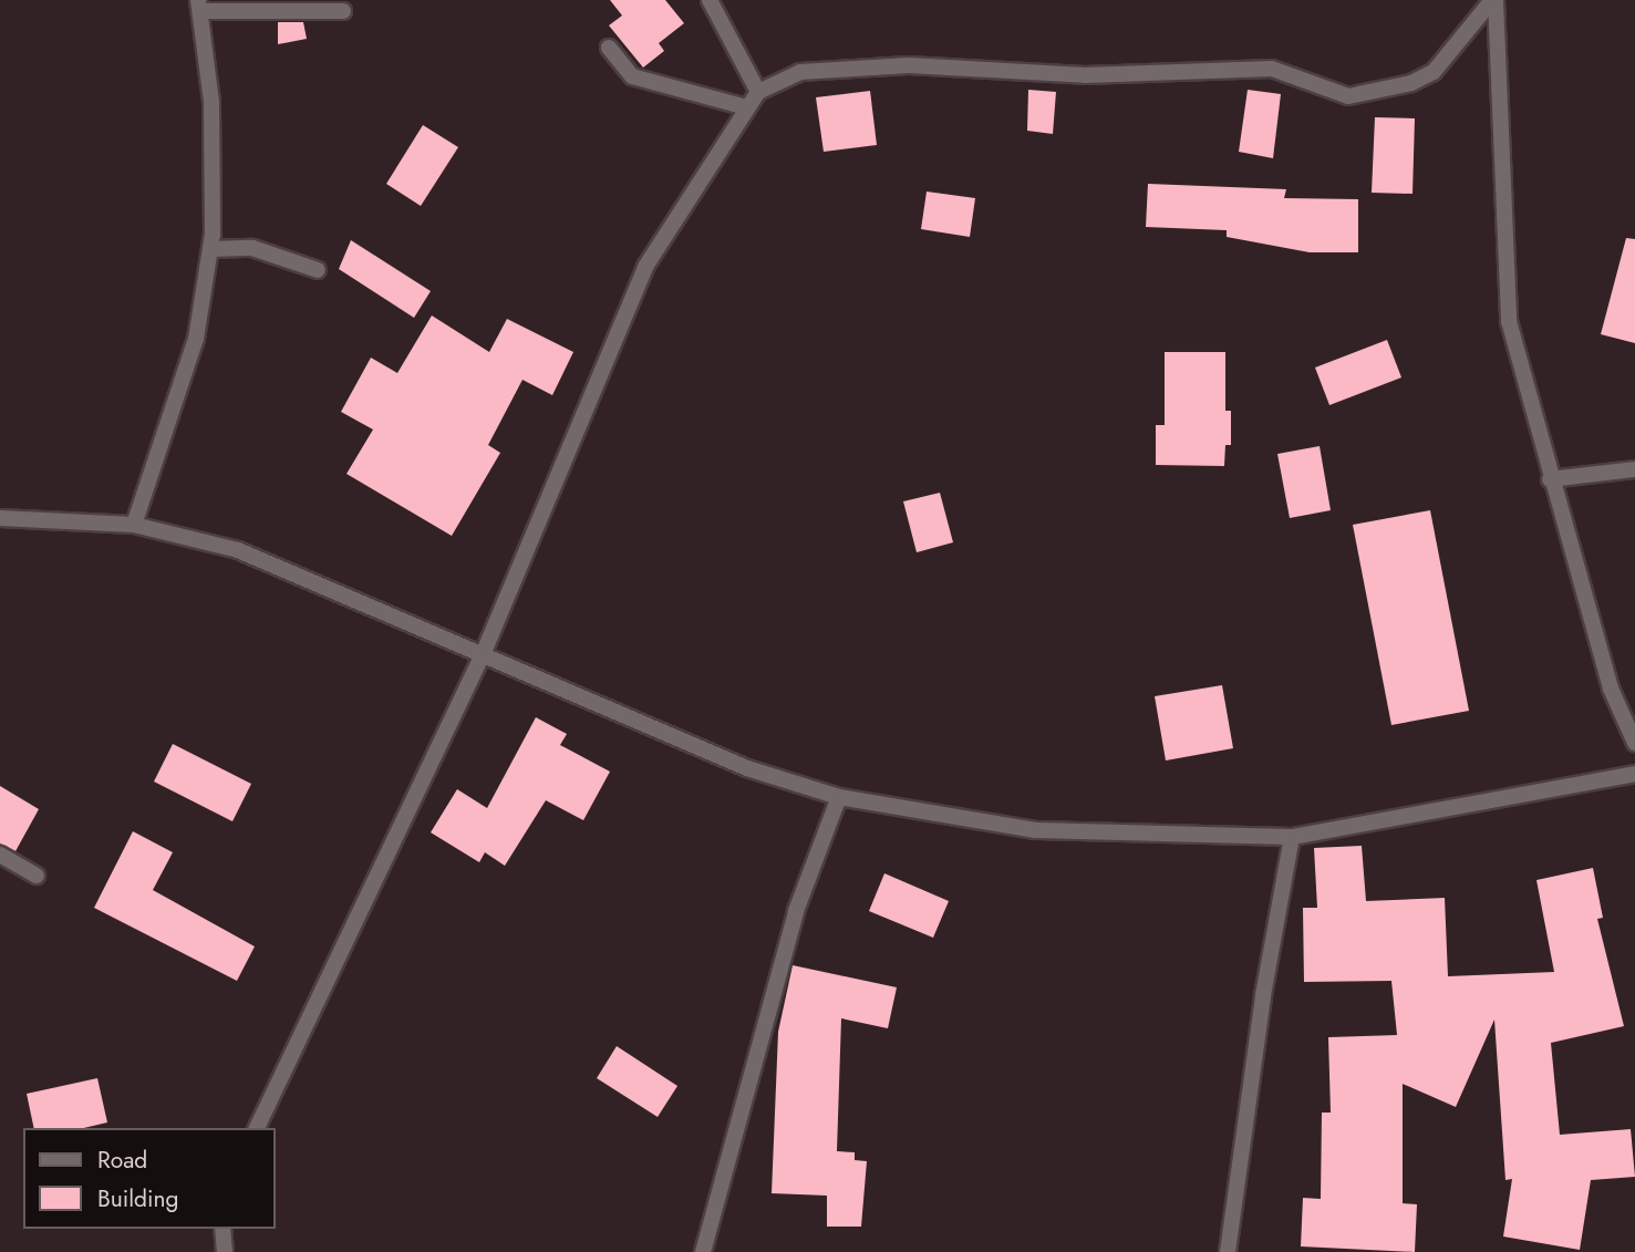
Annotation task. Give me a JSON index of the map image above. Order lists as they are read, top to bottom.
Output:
{
  "legend": ["Road", "Building"]
}
